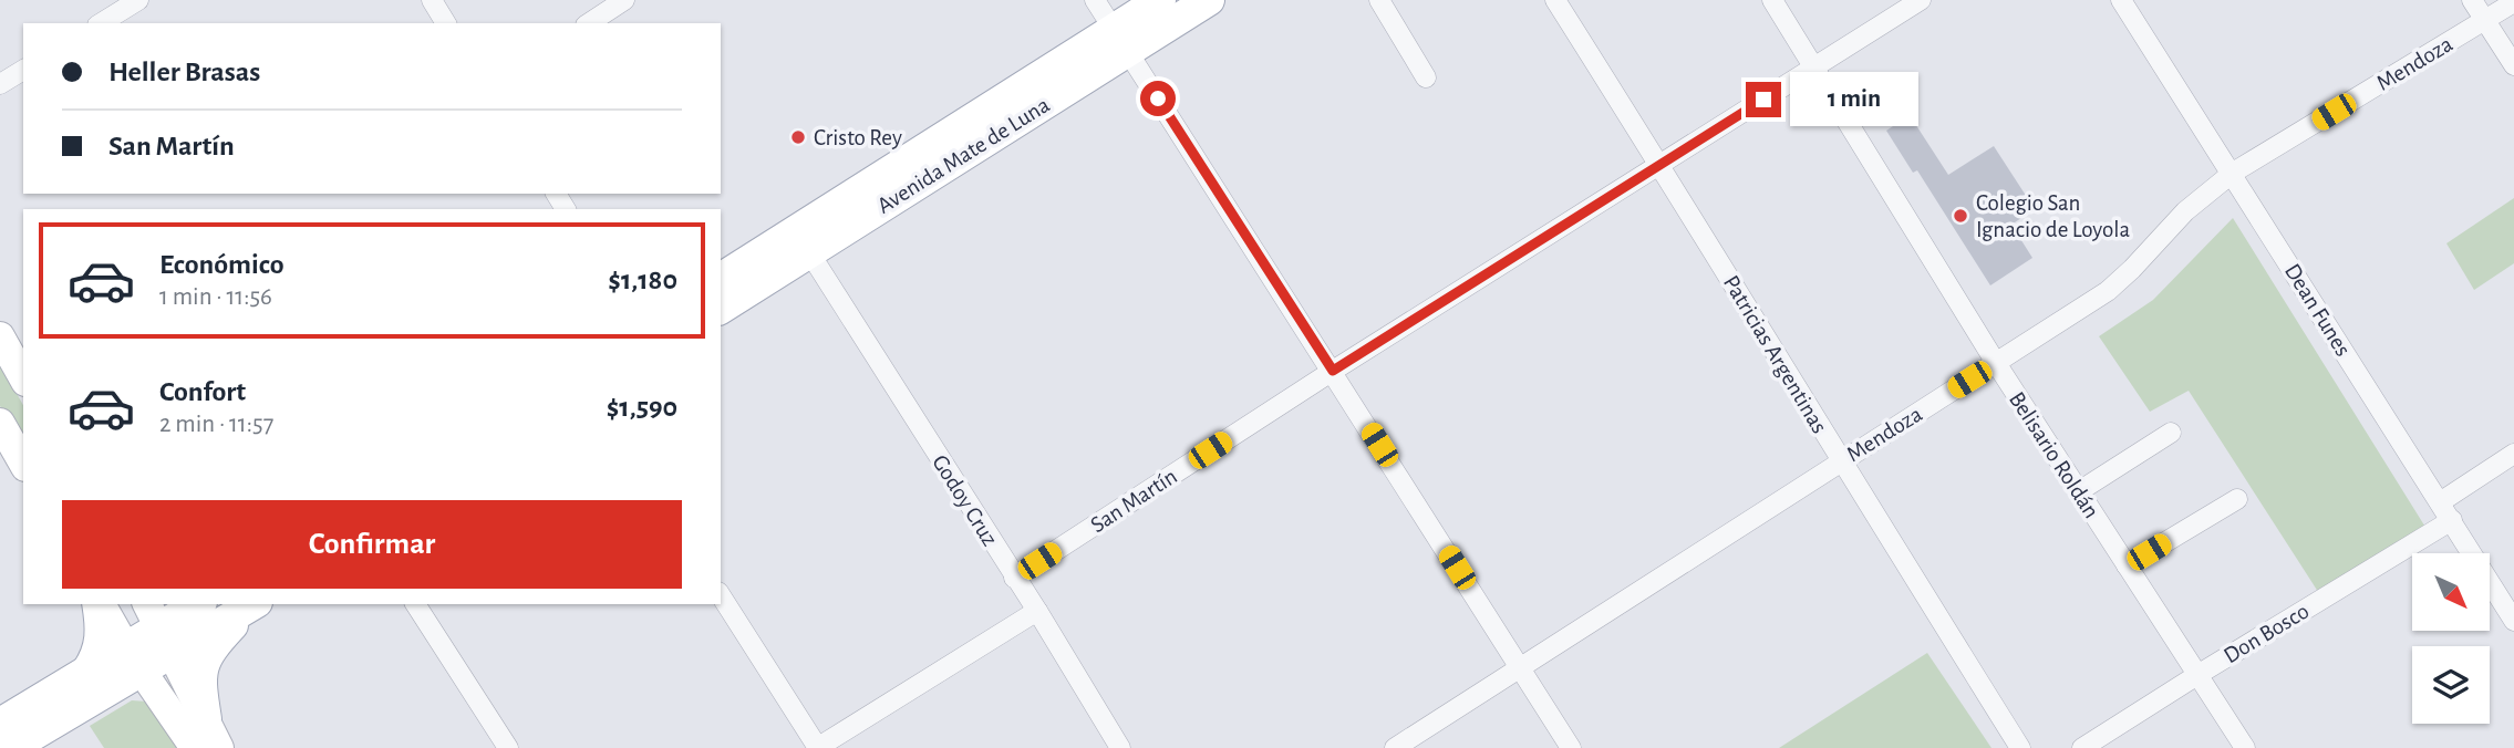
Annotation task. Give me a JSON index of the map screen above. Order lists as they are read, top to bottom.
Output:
{
  "streets": {
    "main road": ["Avenida Mate de Luna"],
    "street": [
      "Mendoza",
      "Dean Funes",
      "Patricias Argentinas",
      "Belisario Roldán",
      "Godoy Cruz",
      "San Martín",
      "Don Bosco"
    ]
  },
  "crossings": [
    ["Mendoza", "Dean Funes"],
    ["Mendoza", "Patricias Argentinas"],
    ["Mendoza", "Belisario Roldán"],
    ["Avenida Mate de Luna", "Godoy Cruz"],
    ["Dean Funes", "Don Bosco"],
    ["Patricias Argentinas", "San Martín"],
    ["Belisario Roldán", "San Martín"],
    ["Belisario Roldán", "Don Bosco"],
    ["Godoy Cruz", "San Martín"]
  ],
  "places": ["Cristo Rey", "Colegio San Ignacio de Loyola"],
  "north": "bottom right",
  "page": {
    "banner": ["Heller Brasas", "San Martín"],
    "bubble": "1 min",
    "list": [
      {
        "name": "Económico",
        "note": "1 min · 11:56",
        "value": "$1,180"
      },
      {
        "name": "Confort",
        "note": "2 min · 11:57",
        "value": "$1,590"
      }
    ],
    "buttons": "Confirmar"
  }
}
